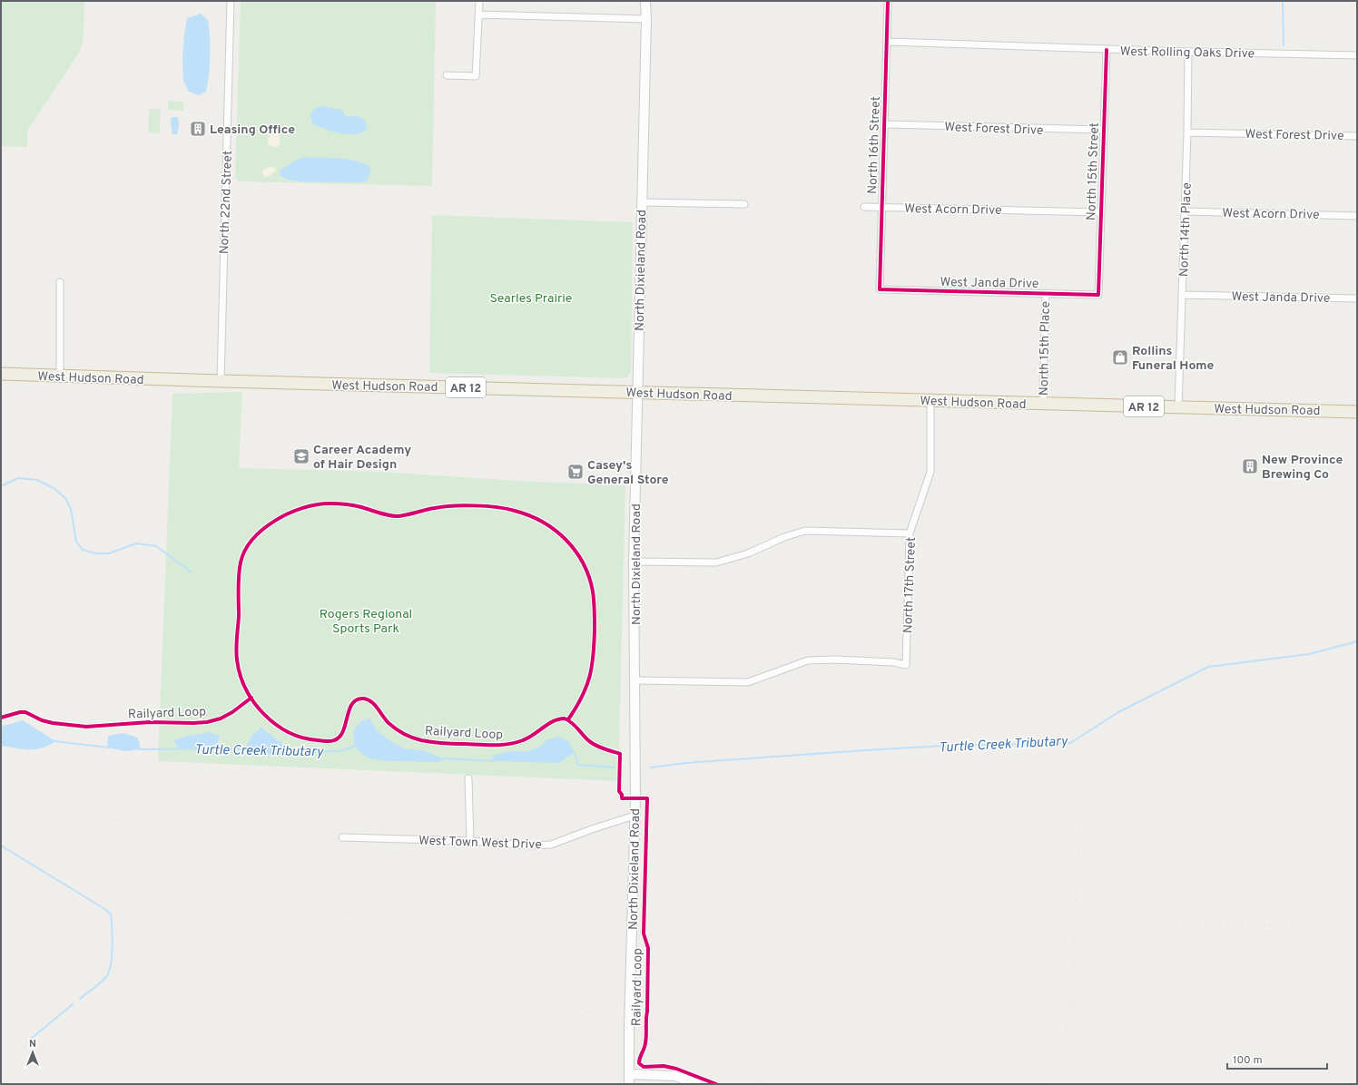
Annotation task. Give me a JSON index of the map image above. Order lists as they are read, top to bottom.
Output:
{
  "streets": {
    "highway": ["West Hudson Road", "AR 12"],
    "main road": ["North Dixieland Road"],
    "street": [
      "West Rolling Oaks Drive",
      "West Forest Drive",
      "North 16th Street",
      "North 15th Street",
      "North 22nd Street",
      "West Acorn Drive",
      "North 14th Place",
      "West Janda Drive",
      "North 15th Place",
      "North 17th Street",
      "West Town West Drive"
    ],
    "cycle path": ["Railyard Loop"]
  },
  "crossings": [
    ["West Rolling Oaks Drive", "North 16th Street"],
    ["West Rolling Oaks Drive", "North 15th Street"],
    ["West Rolling Oaks Drive", "North 14th Place"],
    ["West Forest Drive", "North 16th Street"],
    ["West Forest Drive", "North 15th Street"],
    ["West Forest Drive", "North 14th Place"],
    ["North 16th Street", "West Acorn Drive"],
    ["North 16th Street", "West Janda Drive"],
    ["North 15th Street", "West Acorn Drive"],
    ["North 15th Street", "West Janda Drive"],
    ["North 22nd Street", "West Hudson Road"],
    ["West Acorn Drive", "North 14th Place"],
    ["North 14th Place", "West Janda Drive"],
    ["North 14th Place", "West Hudson Road"],
    ["North Dixieland Road", "West Hudson Road"],
    ["North Dixieland Road", "North 17th Street"],
    ["North Dixieland Road", "West Town West Drive"],
    ["West Janda Drive", "North 15th Place"],
    ["North 15th Place", "West Hudson Road"],
    ["West Hudson Road", "North 17th Street"]
  ],
  "water": ["Turtle Creek Tributary"],
  "parks": ["Searles Prairie", "Rogers Regional Sports Park"],
  "places": {
    "building": ["Leasing Office", "New Province Brewing Co"],
    "shop": ["Rollins Funeral Home"],
    "school or university": ["Career Academy of Hair Design"],
    "supermarket": ["Casey's General Store"]
  },
  "scale_bar": "100 m",
  "north": "top"
}
